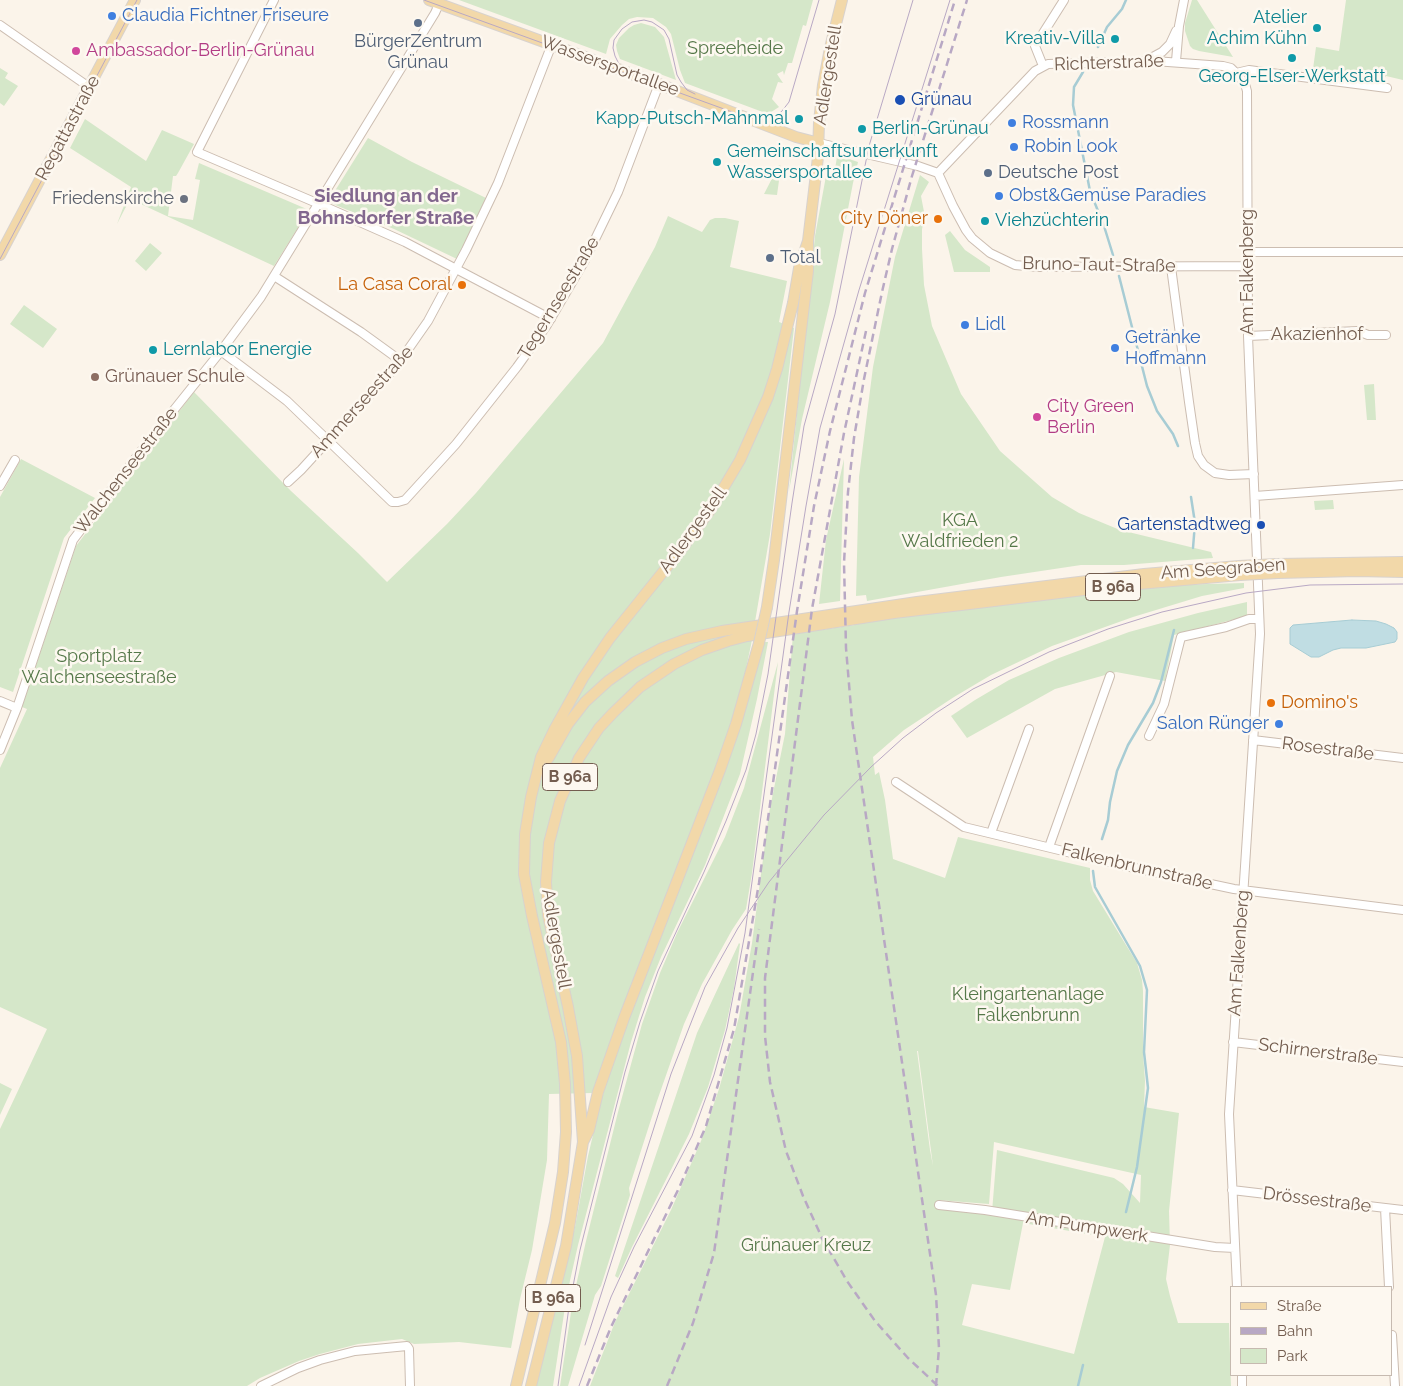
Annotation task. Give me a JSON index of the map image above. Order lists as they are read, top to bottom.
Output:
{
  "streets": {
    "main road": [
      "Wassersportallee",
      "Adlergestell",
      "Regattastraße",
      "Am Seegraben",
      "B 96a"
    ],
    "street": [
      "Richterstraße",
      "Bruno-Taut-Straße",
      "Am Falkenberg",
      "Tegernseestraße",
      "Akazienhof",
      "Ammerseestraße",
      "Walchenseestraße",
      "Rosestraße",
      "Falkenbrunnstraße",
      "Schirnerstraße",
      "Drössestraße",
      "Am Pumpwerk"
    ]
  },
  "crossings": [
    ["Richterstraße", "Bruno-Taut-Straße"],
    ["Richterstraße", "Am Falkenberg"],
    ["Wassersportallee", "Adlergestell"],
    ["Wassersportallee", "Tegernseestraße"],
    ["Wassersportallee", "Ammerseestraße"],
    ["Wassersportallee", "Walchenseestraße"],
    ["Adlergestell", "Am Seegraben"],
    ["Bruno-Taut-Straße", "Am Falkenberg"],
    ["Am Falkenberg", "Akazienhof"],
    ["Am Falkenberg", "Rosestraße"],
    ["Am Falkenberg", "Falkenbrunnstraße"],
    ["Am Falkenberg", "Schirnerstraße"],
    ["Am Falkenberg", "Drössestraße"],
    ["Am Falkenberg", "Am Pumpwerk"],
    ["Tegernseestraße", "Ammerseestraße"]
  ],
  "districts": ["Siedlung an der Bohnsdorfer Straße"],
  "parks": [
    "Spreeheide",
    "KGA Waldfrieden 2",
    "Sportplatz Walchenseestraße",
    "Kleingartenanlage Falkenbrunn",
    "Grünauer Kreuz"
  ],
  "places": [
    "Claudia Fichtner Friseure",
    "BürgerZentrum Grünau",
    "Atelier Achim Kühn",
    "Kreativ-Villa",
    "Ambassador-Berlin-Grünau",
    "Georg-Elser-Werkstatt",
    "Grünau",
    "Kapp-Putsch-Mahnmal",
    "Rossmann",
    "Berlin-Grünau",
    "Robin Look",
    "Gemeinschaftsunterkunft Wassersportallee",
    "Deutsche Post",
    "Obst&Gemüse Paradies",
    "Friedenskirche",
    "City Döner",
    "Viehzüchterin",
    "Total",
    "La Casa Coral",
    "Lidl",
    "Getränke Hoffmann",
    "Lernlabor Energie",
    "Grünauer Schule",
    "City Green Berlin",
    "Gartenstadtweg",
    "Domino's",
    "Salon Rünger"
  ],
  "legend": ["Straße", "Bahn", "Park"]
}
